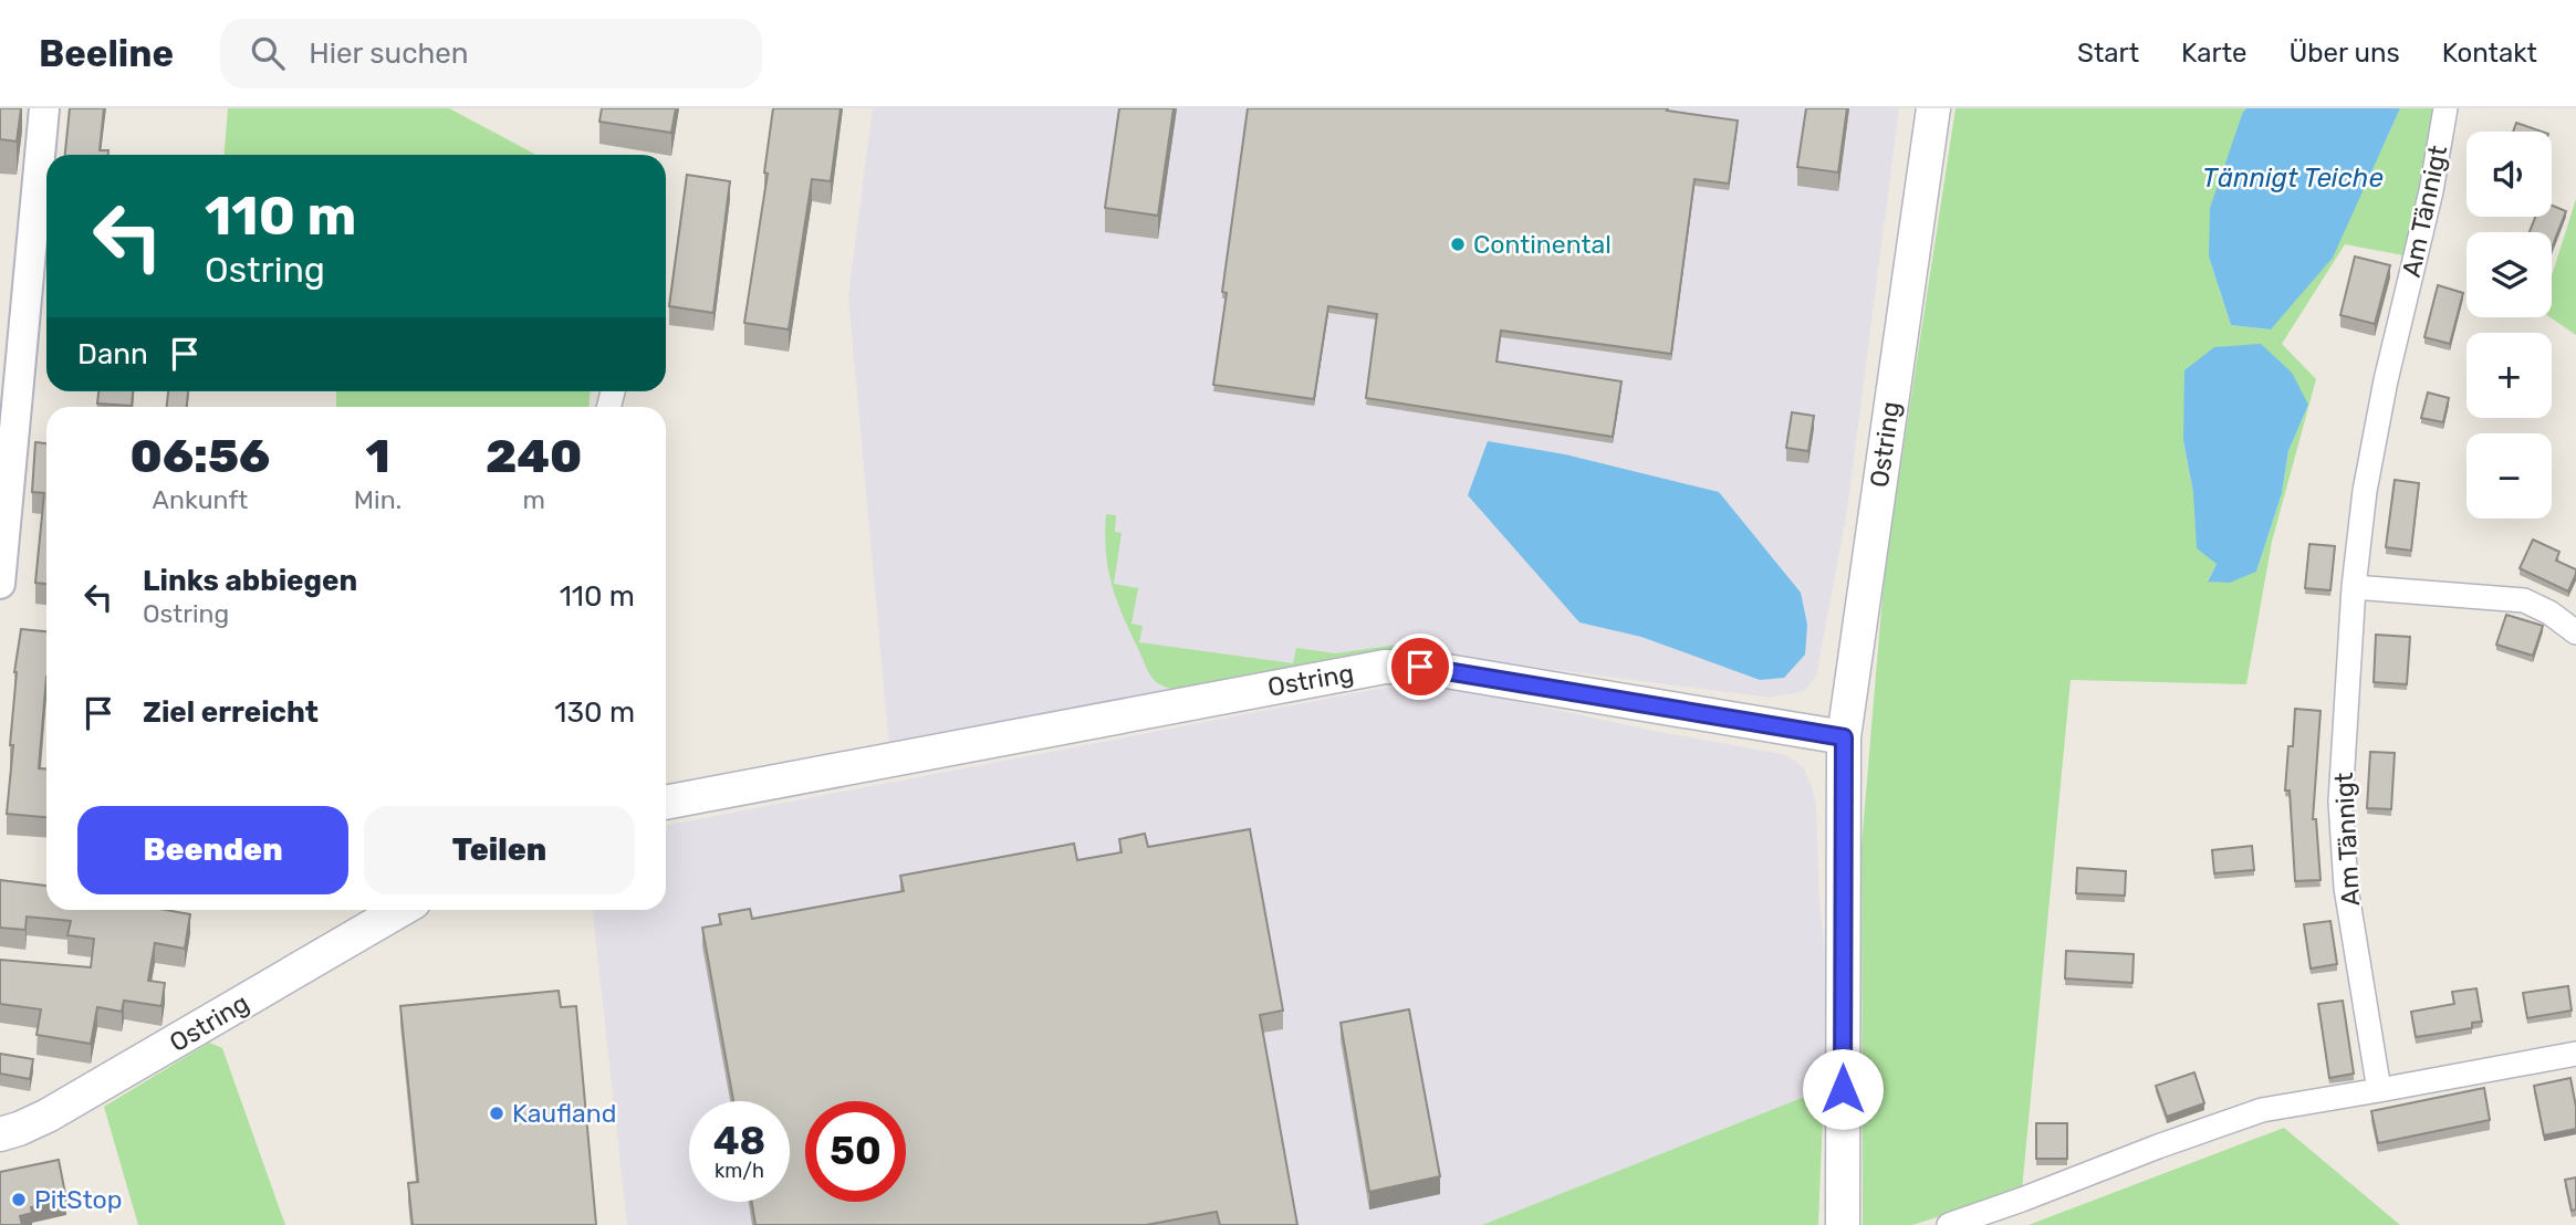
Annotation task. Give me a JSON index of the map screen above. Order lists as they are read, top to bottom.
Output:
{
  "streets": {
    "main road": ["Ostring"],
    "street": ["Am Tännigt"]
  },
  "water": ["Tännigt Teiche"],
  "places": ["Continental", "Kaufland", "PitStop"],
  "page": {
    "header": "Beeline",
    "search": "Hier suchen",
    "nav": [
      "Start",
      "Karte",
      "Über uns",
      "Kontakt"
    ],
    "map_buttons": ["+", "−"],
    "turn": ["110 m", "Ostring"],
    "then": "Dann",
    "eta": [
      "06:56",
      "Ankunft",
      "1",
      "Min.",
      "240",
      "m"
    ],
    "list": [
      {
        "name": "Links abbiegen",
        "note": "Ostring",
        "value": "110 m"
      },
      {
        "name": "Ziel erreicht",
        "value": "130 m"
      }
    ],
    "buttons": ["Beenden", "Teilen"],
    "speed": "48 km/h",
    "limit": "50"
  }
}
